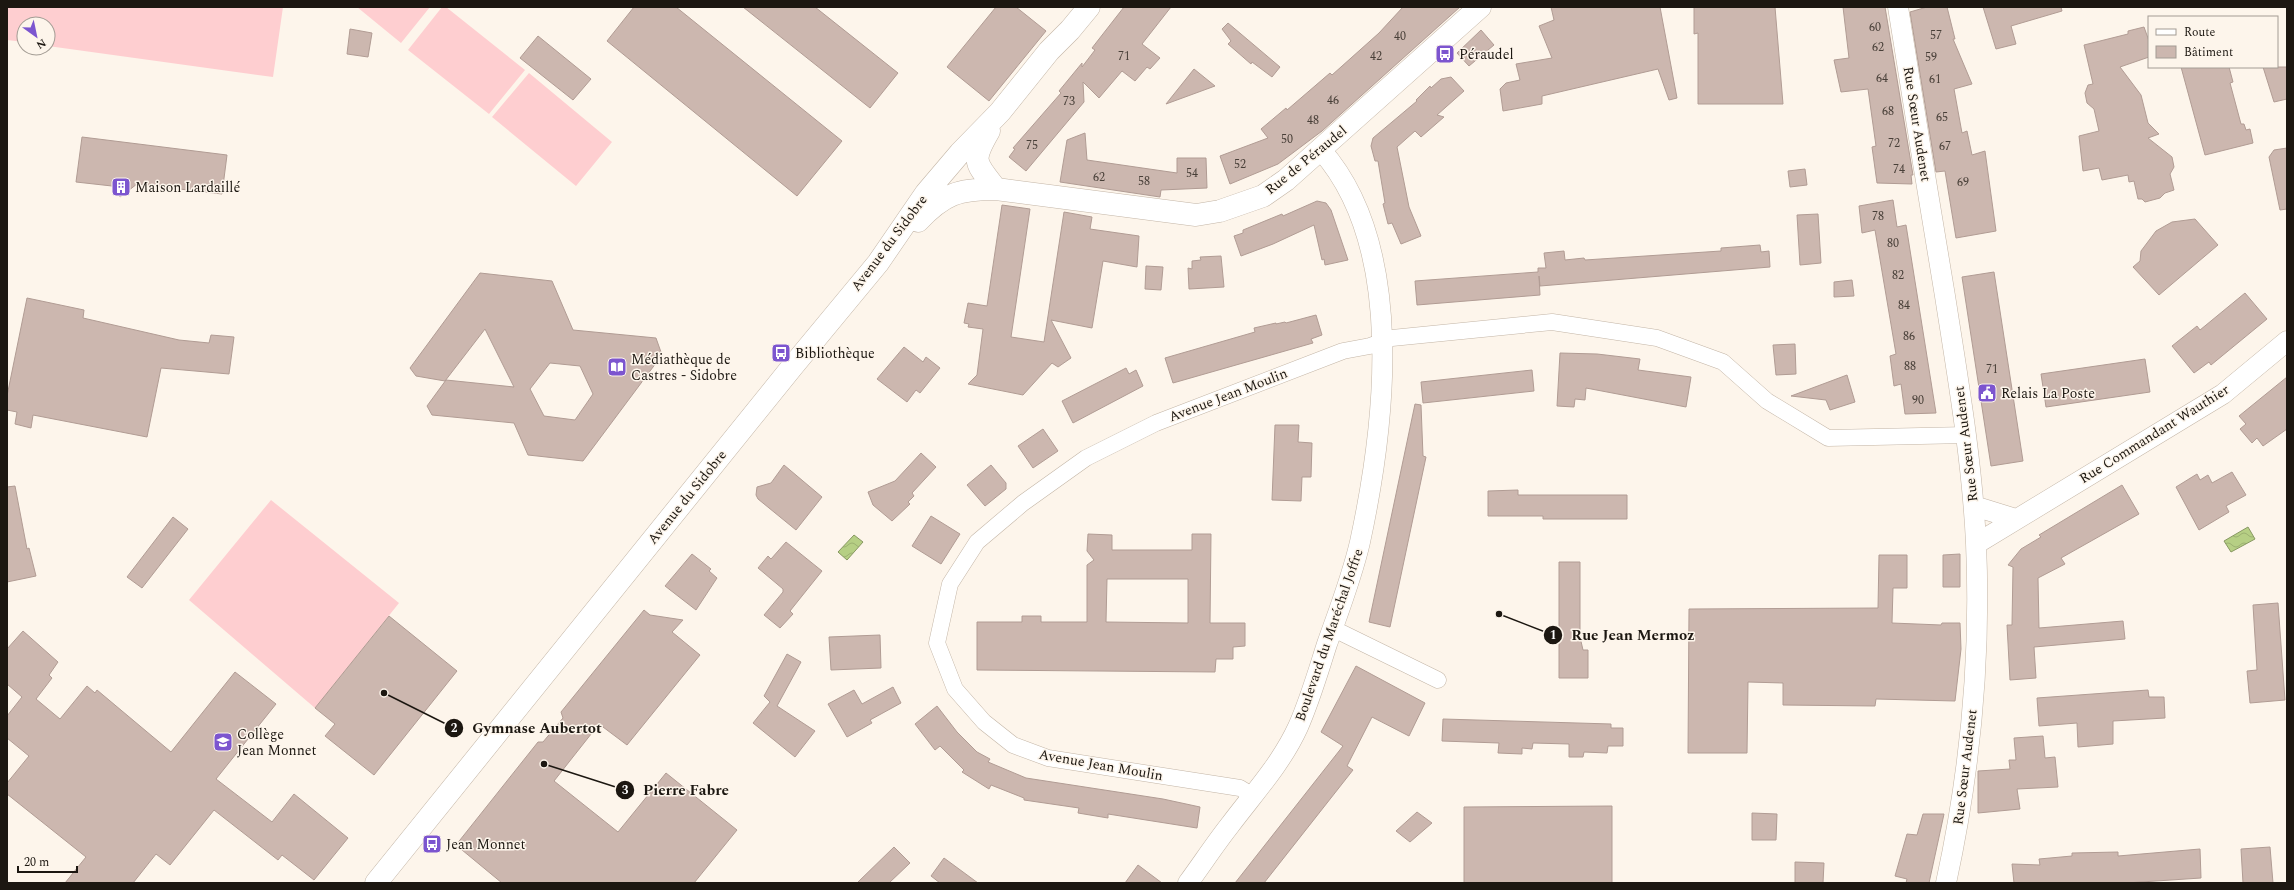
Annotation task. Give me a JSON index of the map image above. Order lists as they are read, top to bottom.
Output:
{
  "streets": {
    "main road": ["Rue de Péraudel", "Avenue du Sidobre"],
    "street": [
      "Rue Sœur Audenet",
      "Avenue Jean Moulin",
      "Rue Commandant Wauthier",
      "Boulevard du Maréchal Joffre"
    ]
  },
  "crossings": [
    ["Rue Sœur Audenet", "Avenue Jean Moulin"],
    ["Rue Sœur Audenet", "Rue Commandant Wauthier"],
    ["Rue de Péraudel", "Avenue du Sidobre"],
    ["Rue de Péraudel", "Boulevard du Maréchal Joffre"],
    ["Avenue Jean Moulin", "Boulevard du Maréchal Joffre"]
  ],
  "places": {
    "bus stop": ["Péraudel", "Bibliothèque", "Jean Monnet"],
    "building": ["Maison Lardaillé"],
    "library": ["Médiathèque de Castres - Sidobre"],
    "public building": ["Relais La Poste"],
    "other": ["Rue Jean Mermoz", "Gymnase Aubertot", "Pierre Fabre"],
    "school or university": ["Collège Jean Monnet"]
  },
  "house_numbers": [
    "60",
    "57",
    "40",
    "62",
    "71",
    "42",
    "59",
    "64",
    "61",
    "46",
    "73",
    "68",
    "65",
    "48",
    "50",
    "72",
    "75",
    "67",
    "52",
    "74",
    "54",
    "62",
    "58",
    "69",
    "78",
    "80",
    "82",
    "84",
    "86",
    "88",
    "71",
    "90"
  ],
  "legend": ["Route", "Bâtiment"],
  "scale_bar": "20 m",
  "north": "bottom right"
}
